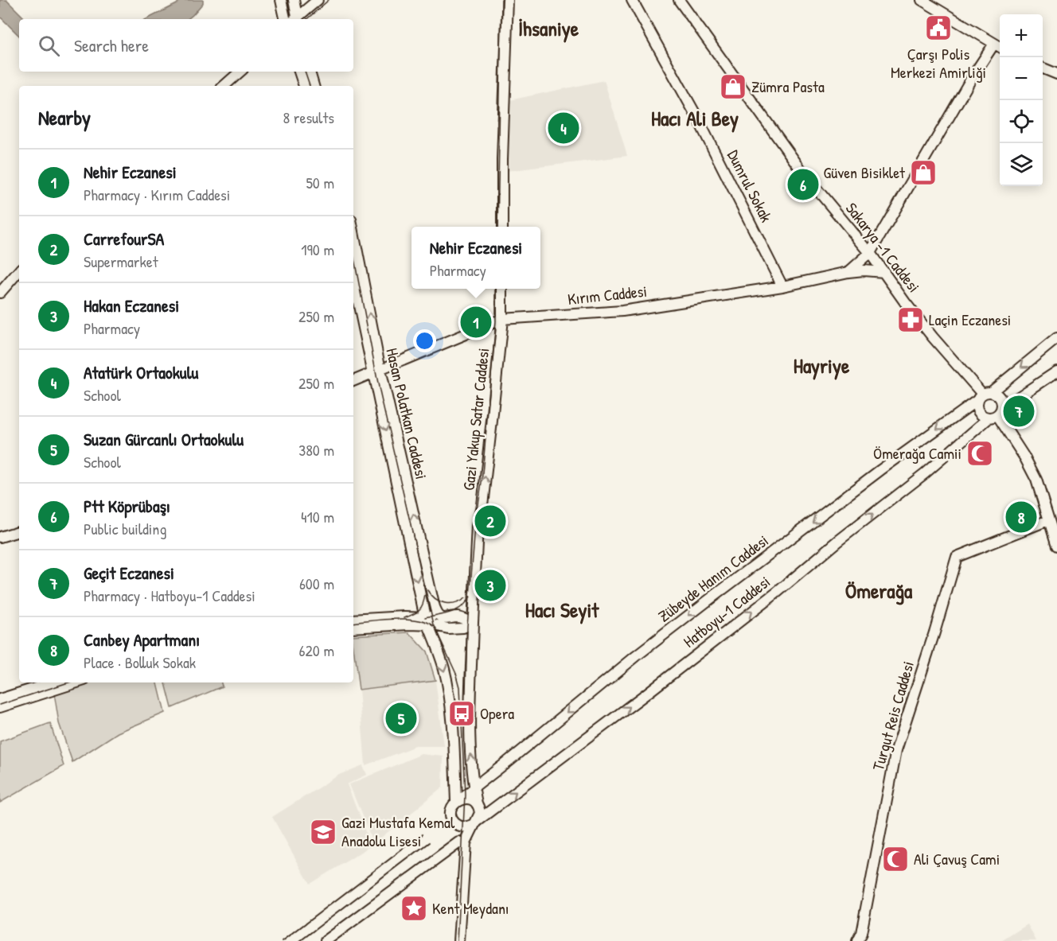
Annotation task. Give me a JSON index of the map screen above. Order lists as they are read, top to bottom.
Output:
{
  "streets": {
    "main road": [
      "Dumrul Sokak",
      "Sakarya -1 Caddesi",
      "Kırım Caddesi",
      "Hasan Polatkan Caddesi",
      "Gazi Yakup Satar Caddesi",
      "Zübeyde Hanım Caddesi",
      "Hatboyu-1 Caddesi",
      "Turgut Reis Caddesi"
    ]
  },
  "crossings": [
    ["Dumrul Sokak", "Kırım Caddesi"],
    ["Sakarya -1 Caddesi", "Kırım Caddesi"],
    ["Sakarya -1 Caddesi", "Zübeyde Hanım Caddesi"],
    ["Sakarya -1 Caddesi", "Hatboyu-1 Caddesi"],
    ["Kırım Caddesi", "Hasan Polatkan Caddesi"],
    ["Kırım Caddesi", "Gazi Yakup Satar Caddesi"],
    ["Zübeyde Hanım Caddesi", "Hatboyu-1 Caddesi"]
  ],
  "one_way": ["Zübeyde Hanım Caddesi", "Hatboyu-1 Caddesi"],
  "districts": [
    "İhsaniye",
    "Hacı Ali Bey",
    "Hayriye",
    "Ömerağa",
    "Hacı Seyit"
  ],
  "places": {
    "public building": ["Çarşı Polis Merkezi Amirliği"],
    "shop": ["Zümra Pasta", "Güven Bisiklet"],
    "pharmacy": ["Laçin Eczanesi"],
    "mosque": ["Ömerağa Camii", "Ali Çavuş Cami"],
    "bus stop": ["Opera"],
    "school or university": ["Gazi Mustafa Kemal Anadolu Lisesi"],
    "place": ["Kent Meydanı"]
  },
  "page": {
    "map_buttons": ["+", "−"],
    "search": "Search here",
    "heading": ["Nearby", "8 results"],
    "pins": [
      "4",
      "6",
      "1",
      "7",
      "8",
      "2",
      "3",
      "5"
    ],
    "list": [
      {
        "mark": "1",
        "name": "Nehir Eczanesi",
        "note": "Pharmacy · Kırım Caddesi",
        "value": "50 m"
      },
      {
        "mark": "2",
        "name": "CarrefourSA",
        "note": "Supermarket",
        "value": "190 m"
      },
      {
        "mark": "3",
        "name": "Hakan Eczanesi",
        "note": "Pharmacy",
        "value": "250 m"
      },
      {
        "mark": "4",
        "name": "Atatürk Ortaokulu",
        "note": "School",
        "value": "250 m"
      },
      {
        "mark": "5",
        "name": "Suzan Gürcanlı Ortaokulu",
        "note": "School",
        "value": "380 m"
      },
      {
        "mark": "6",
        "name": "Ptt Köprübaşı",
        "note": "Public building",
        "value": "410 m"
      },
      {
        "mark": "7",
        "name": "Geçit Eczanesi",
        "note": "Pharmacy · Hatboyu-1 Caddesi",
        "value": "600 m"
      },
      {
        "mark": "8",
        "name": "Canbey Apartmanı",
        "note": "Place · Bolluk Sokak",
        "value": "620 m"
      }
    ],
    "popup": ["Nehir Eczanesi", "Pharmacy"]
  }
}
